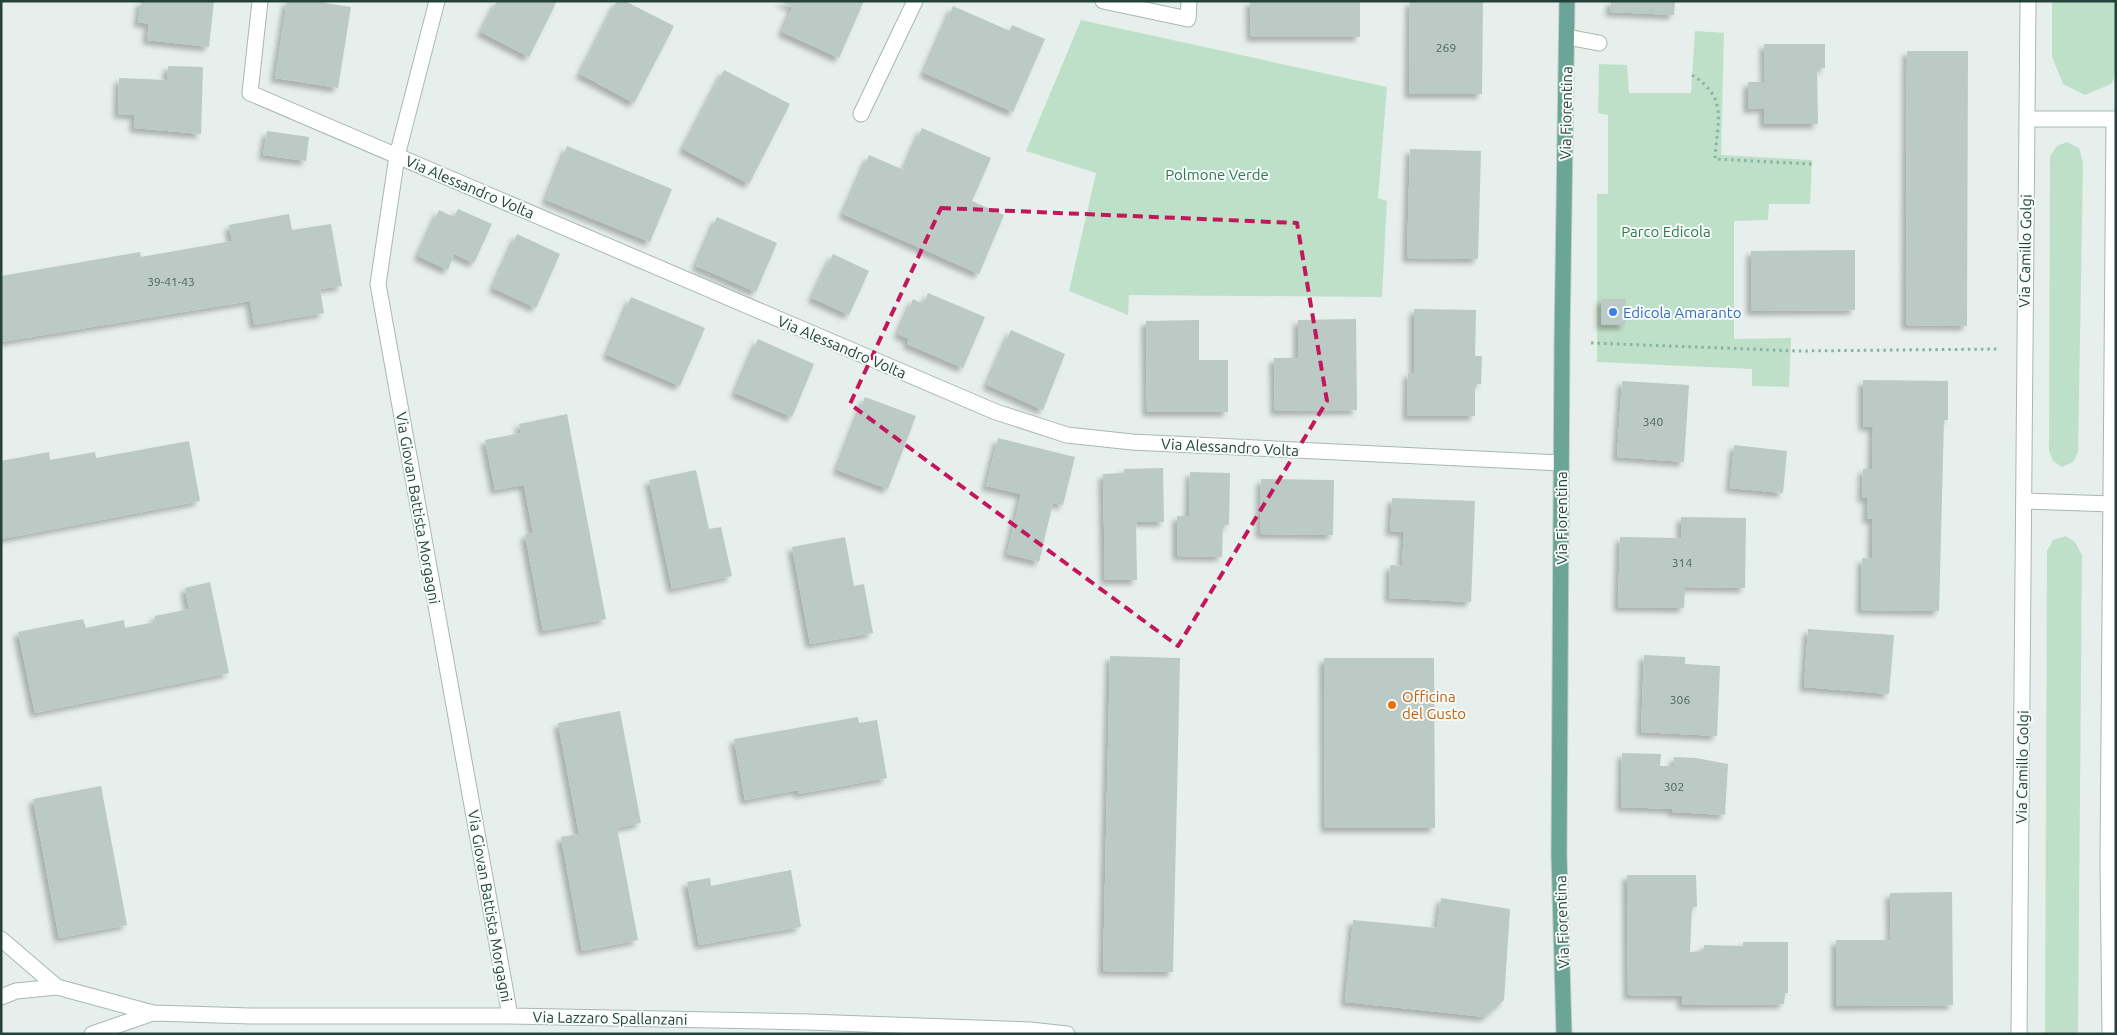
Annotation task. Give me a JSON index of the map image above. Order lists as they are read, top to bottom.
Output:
{
  "streets": {
    "main road": ["Via Fiorentina"],
    "street": [
      "Via Alessandro Volta",
      "Via Camillo Golgi",
      "Via Giovan Battista Morgagni",
      "Via Lazzaro Spallanzani"
    ]
  },
  "crossings": [
    ["Via Fiorentina", "Via Alessandro Volta"],
    ["Via Alessandro Volta", "Via Giovan Battista Morgagni"],
    ["Via Giovan Battista Morgagni", "Via Lazzaro Spallanzani"]
  ],
  "parks": ["Polmone Verde", "Parco Edicola"],
  "places": ["Edicola Amaranto", "Officina del Gusto"],
  "house_numbers": [
    "269",
    "39-41-43",
    "340",
    "314",
    "306",
    "302"
  ]
}
